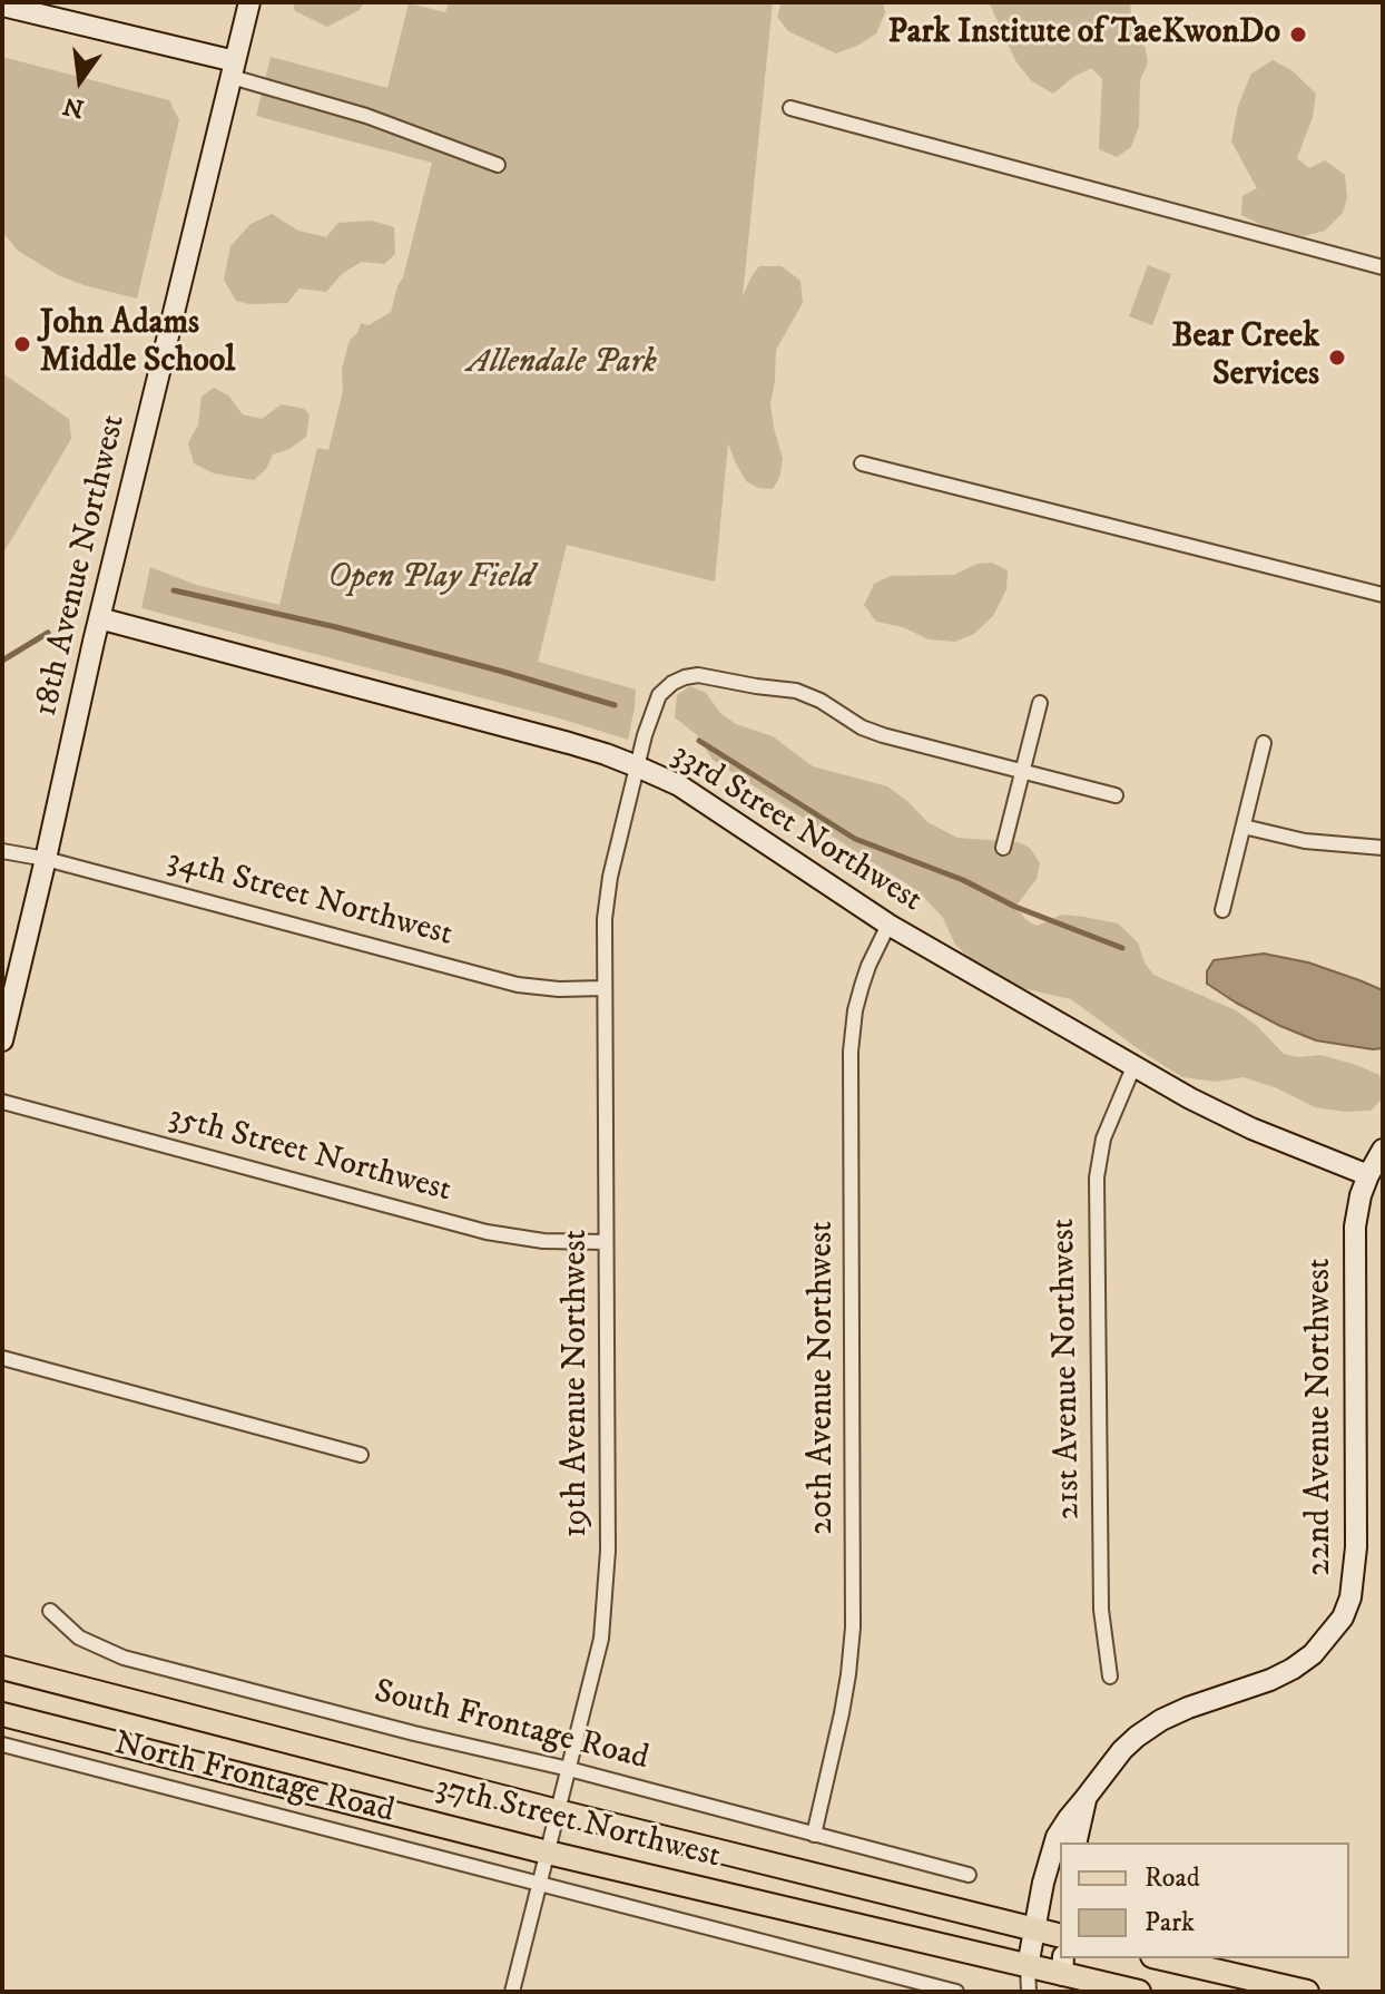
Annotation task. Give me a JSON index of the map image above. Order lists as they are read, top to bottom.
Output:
{
  "streets": {
    "main road": ["37th Street Northwest"],
    "street": [
      "18th Avenue Northwest",
      "33rd Street Northwest",
      "34th Street Northwest",
      "35th Street Northwest",
      "21st Avenue Northwest",
      "20th Avenue Northwest",
      "19th Avenue Northwest",
      "22nd Avenue Northwest",
      "South Frontage Road",
      "North Frontage Road"
    ]
  },
  "crossings": [
    ["18th Avenue Northwest", "33rd Street Northwest"],
    ["18th Avenue Northwest", "34th Street Northwest"],
    ["33rd Street Northwest", "21st Avenue Northwest"],
    ["33rd Street Northwest", "20th Avenue Northwest"],
    ["33rd Street Northwest", "19th Avenue Northwest"],
    ["33rd Street Northwest", "22nd Avenue Northwest"],
    ["34th Street Northwest", "19th Avenue Northwest"],
    ["35th Street Northwest", "19th Avenue Northwest"],
    ["20th Avenue Northwest", "South Frontage Road"],
    ["19th Avenue Northwest", "South Frontage Road"],
    ["19th Avenue Northwest", "North Frontage Road"],
    ["19th Avenue Northwest", "37th Street Northwest"]
  ],
  "parks": ["Allendale Park", "Open Play Field"],
  "places": ["Park Institute of TaeKwonDo", "John Adams Middle School", "Bear Creek Services"],
  "legend": ["Road", "Park"],
  "north": "bottom"
}
